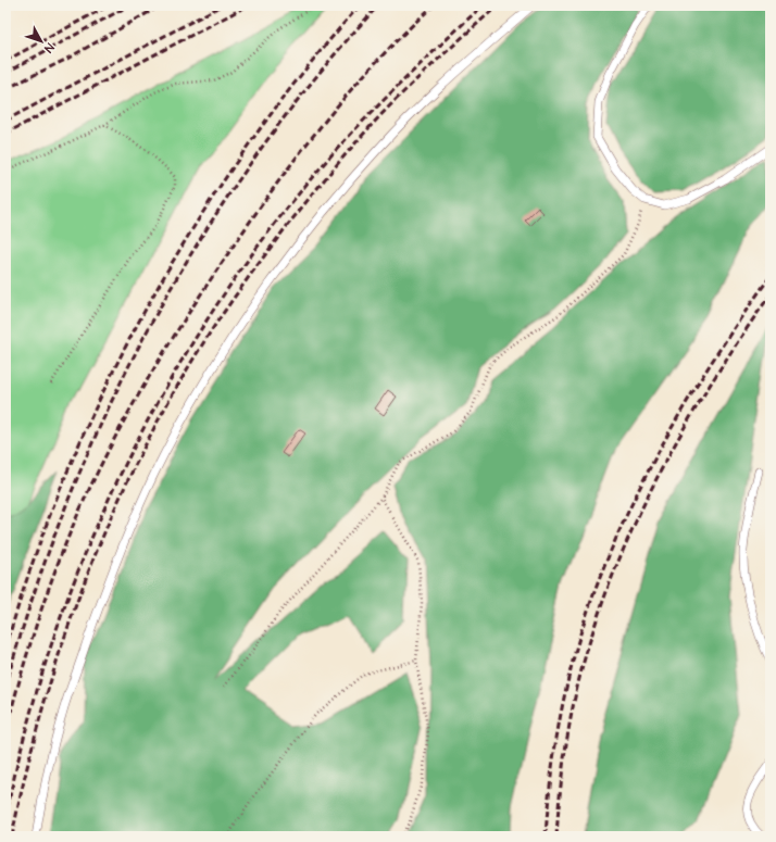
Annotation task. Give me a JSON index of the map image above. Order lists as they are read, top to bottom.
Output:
{
  "north": "bottom right"
}
